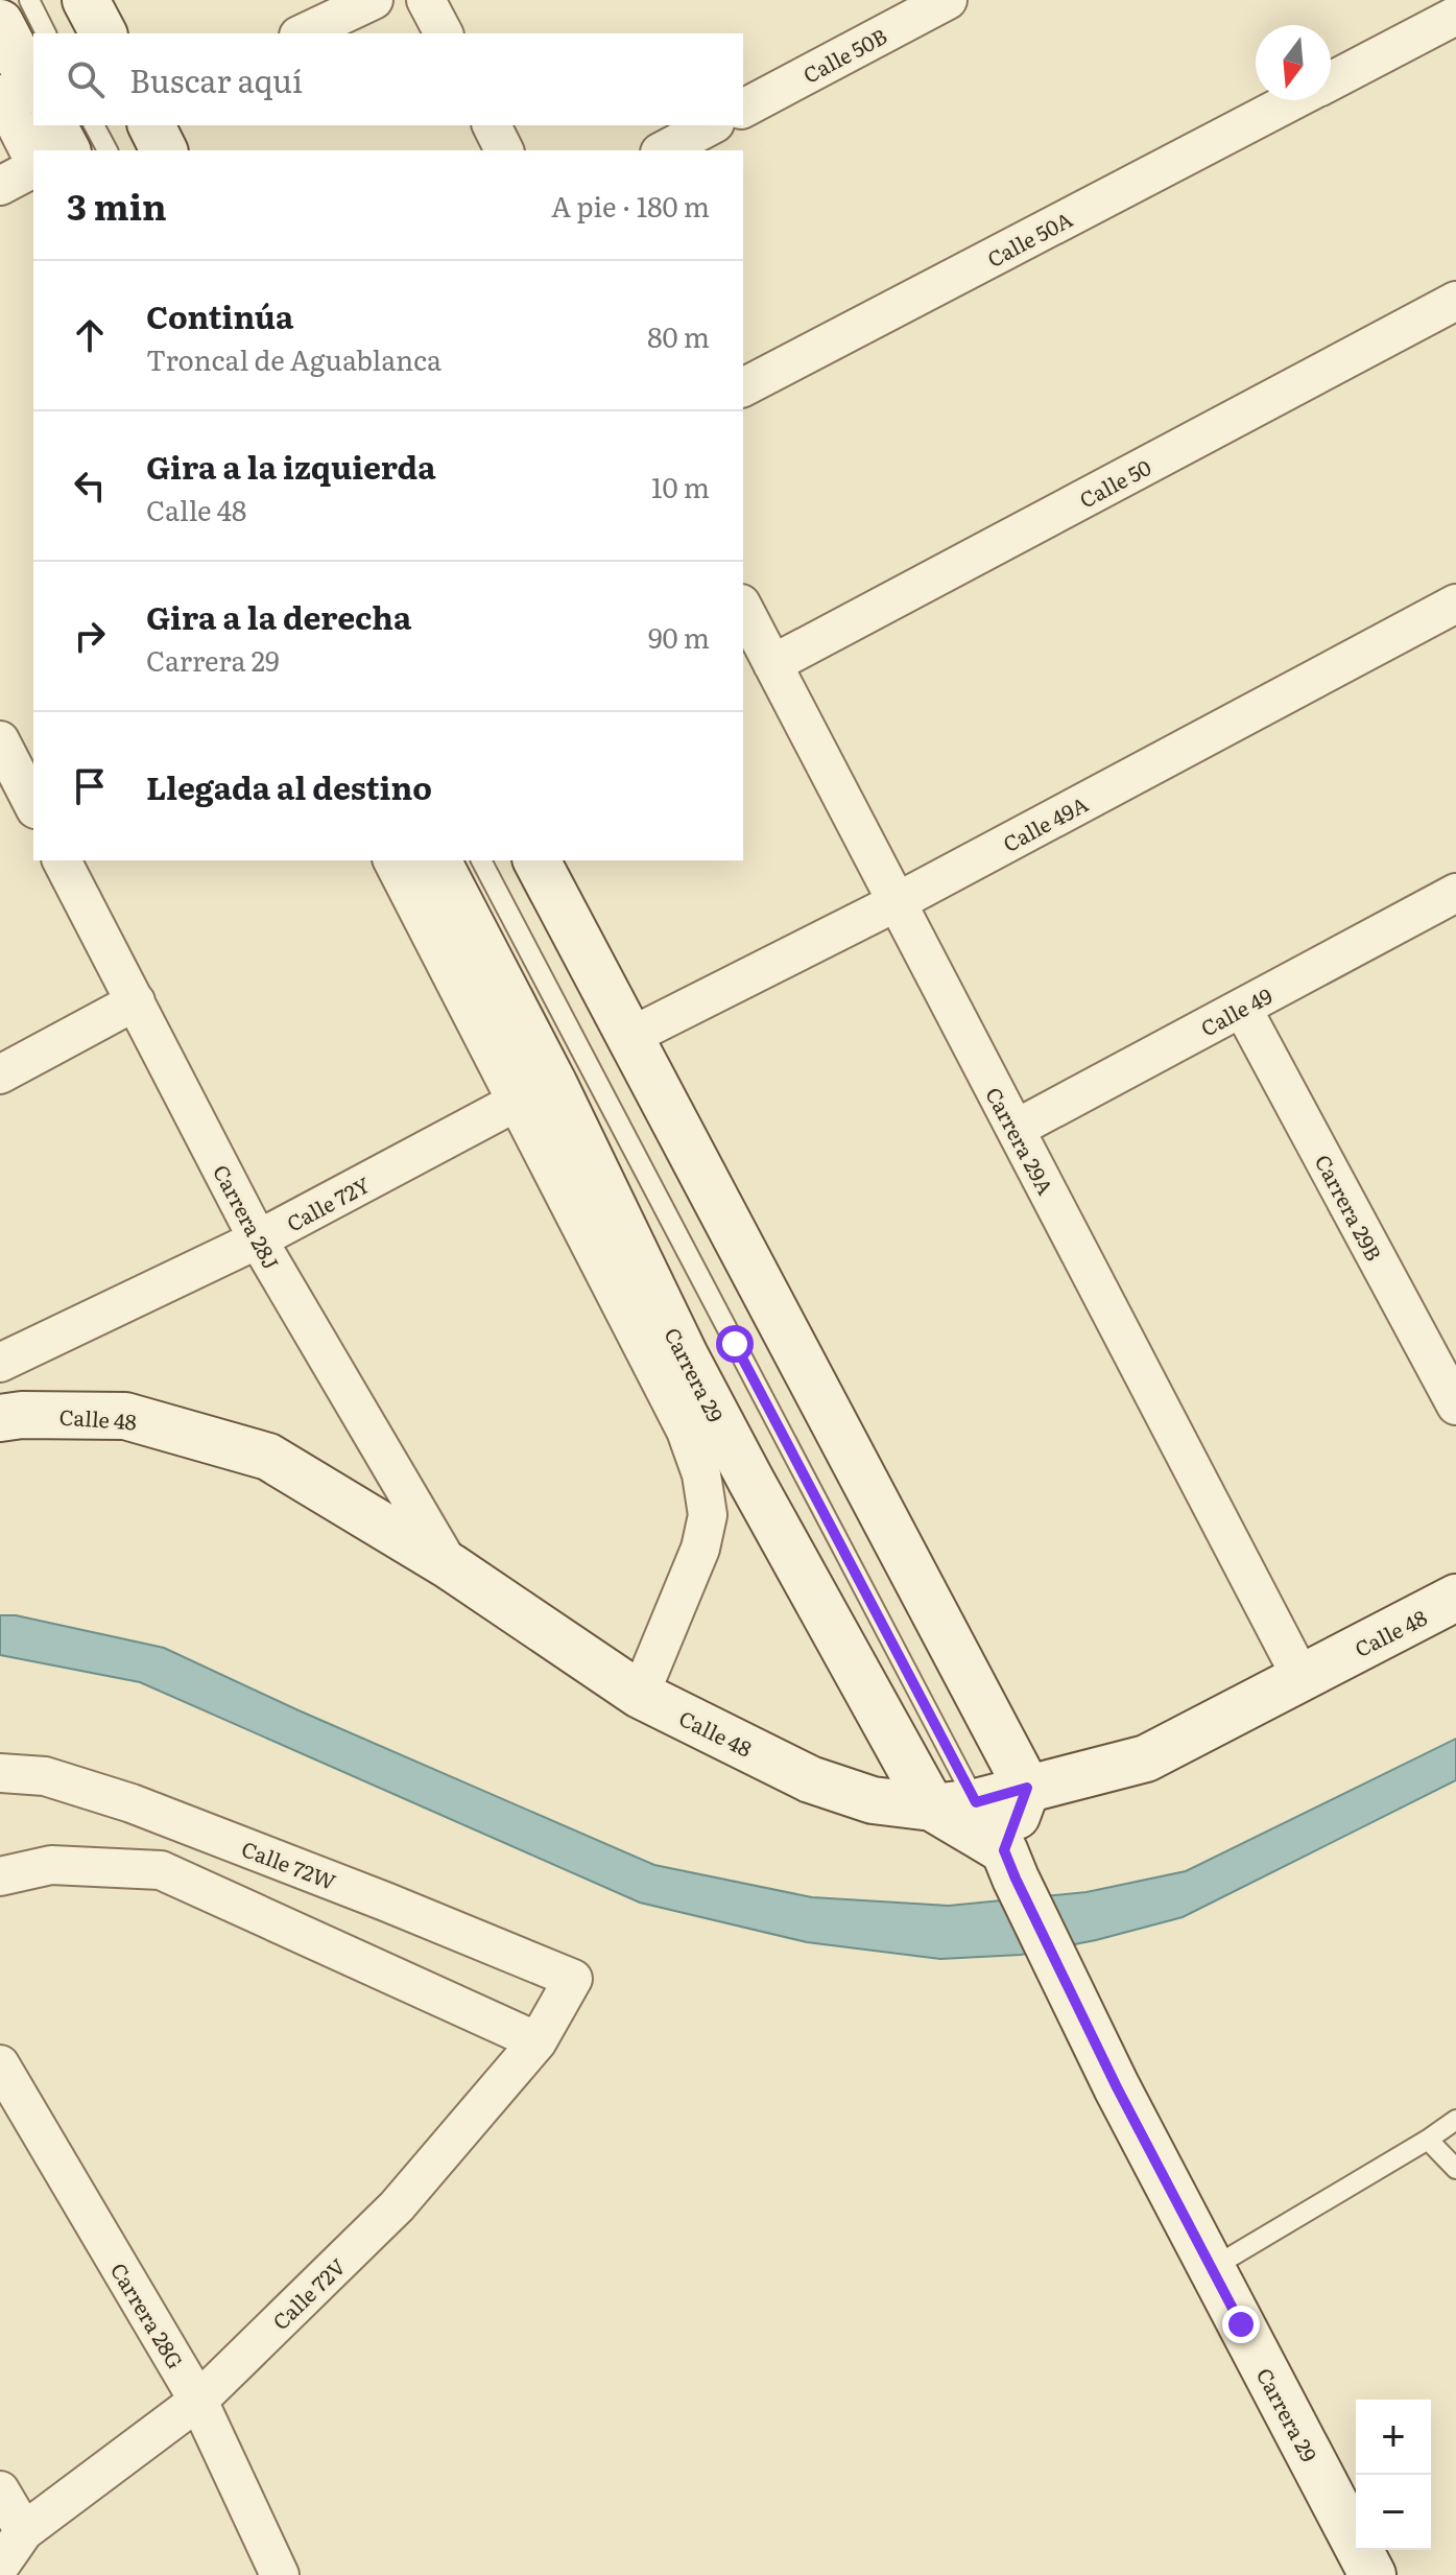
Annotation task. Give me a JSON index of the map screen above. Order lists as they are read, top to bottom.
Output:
{
  "streets": {
    "street": [
      "Calle 50B",
      "Calle 50A",
      "Calle 50",
      "Calle 49A",
      "Calle 49",
      "Carrera 29A",
      "Calle 72Y",
      "Carrera 29B",
      "Carrera 28J",
      "Carrera 29",
      "Calle 48",
      "Calle 72W",
      "Calle 72V",
      "Carrera 28G"
    ]
  },
  "crossings": [
    ["Calle 50", "Carrera 29A"],
    ["Calle 49A", "Carrera 29A"],
    ["Calle 49", "Carrera 29A"],
    ["Calle 49", "Carrera 29B"],
    ["Carrera 29A", "Calle 48"],
    ["Calle 72Y", "Carrera 28J"],
    ["Carrera 28J", "Calle 48"],
    ["Carrera 29", "Calle 48"],
    ["Calle 72W", "Calle 72V"],
    ["Calle 72V", "Carrera 28G"]
  ],
  "north": "bottom",
  "page": {
    "search": "Buscar aquí",
    "heading": ["3 min", "A pie · 180 m"],
    "list": [
      ["Continúa", "Troncal de Aguablanca", "80 m"],
      ["Gira a la izquierda", "Calle 48", "10 m"],
      ["Gira a la derecha", "Carrera 29", "90 m"],
      "Llegada al destino"
    ],
    "map_buttons": ["+", "−"]
  }
}
